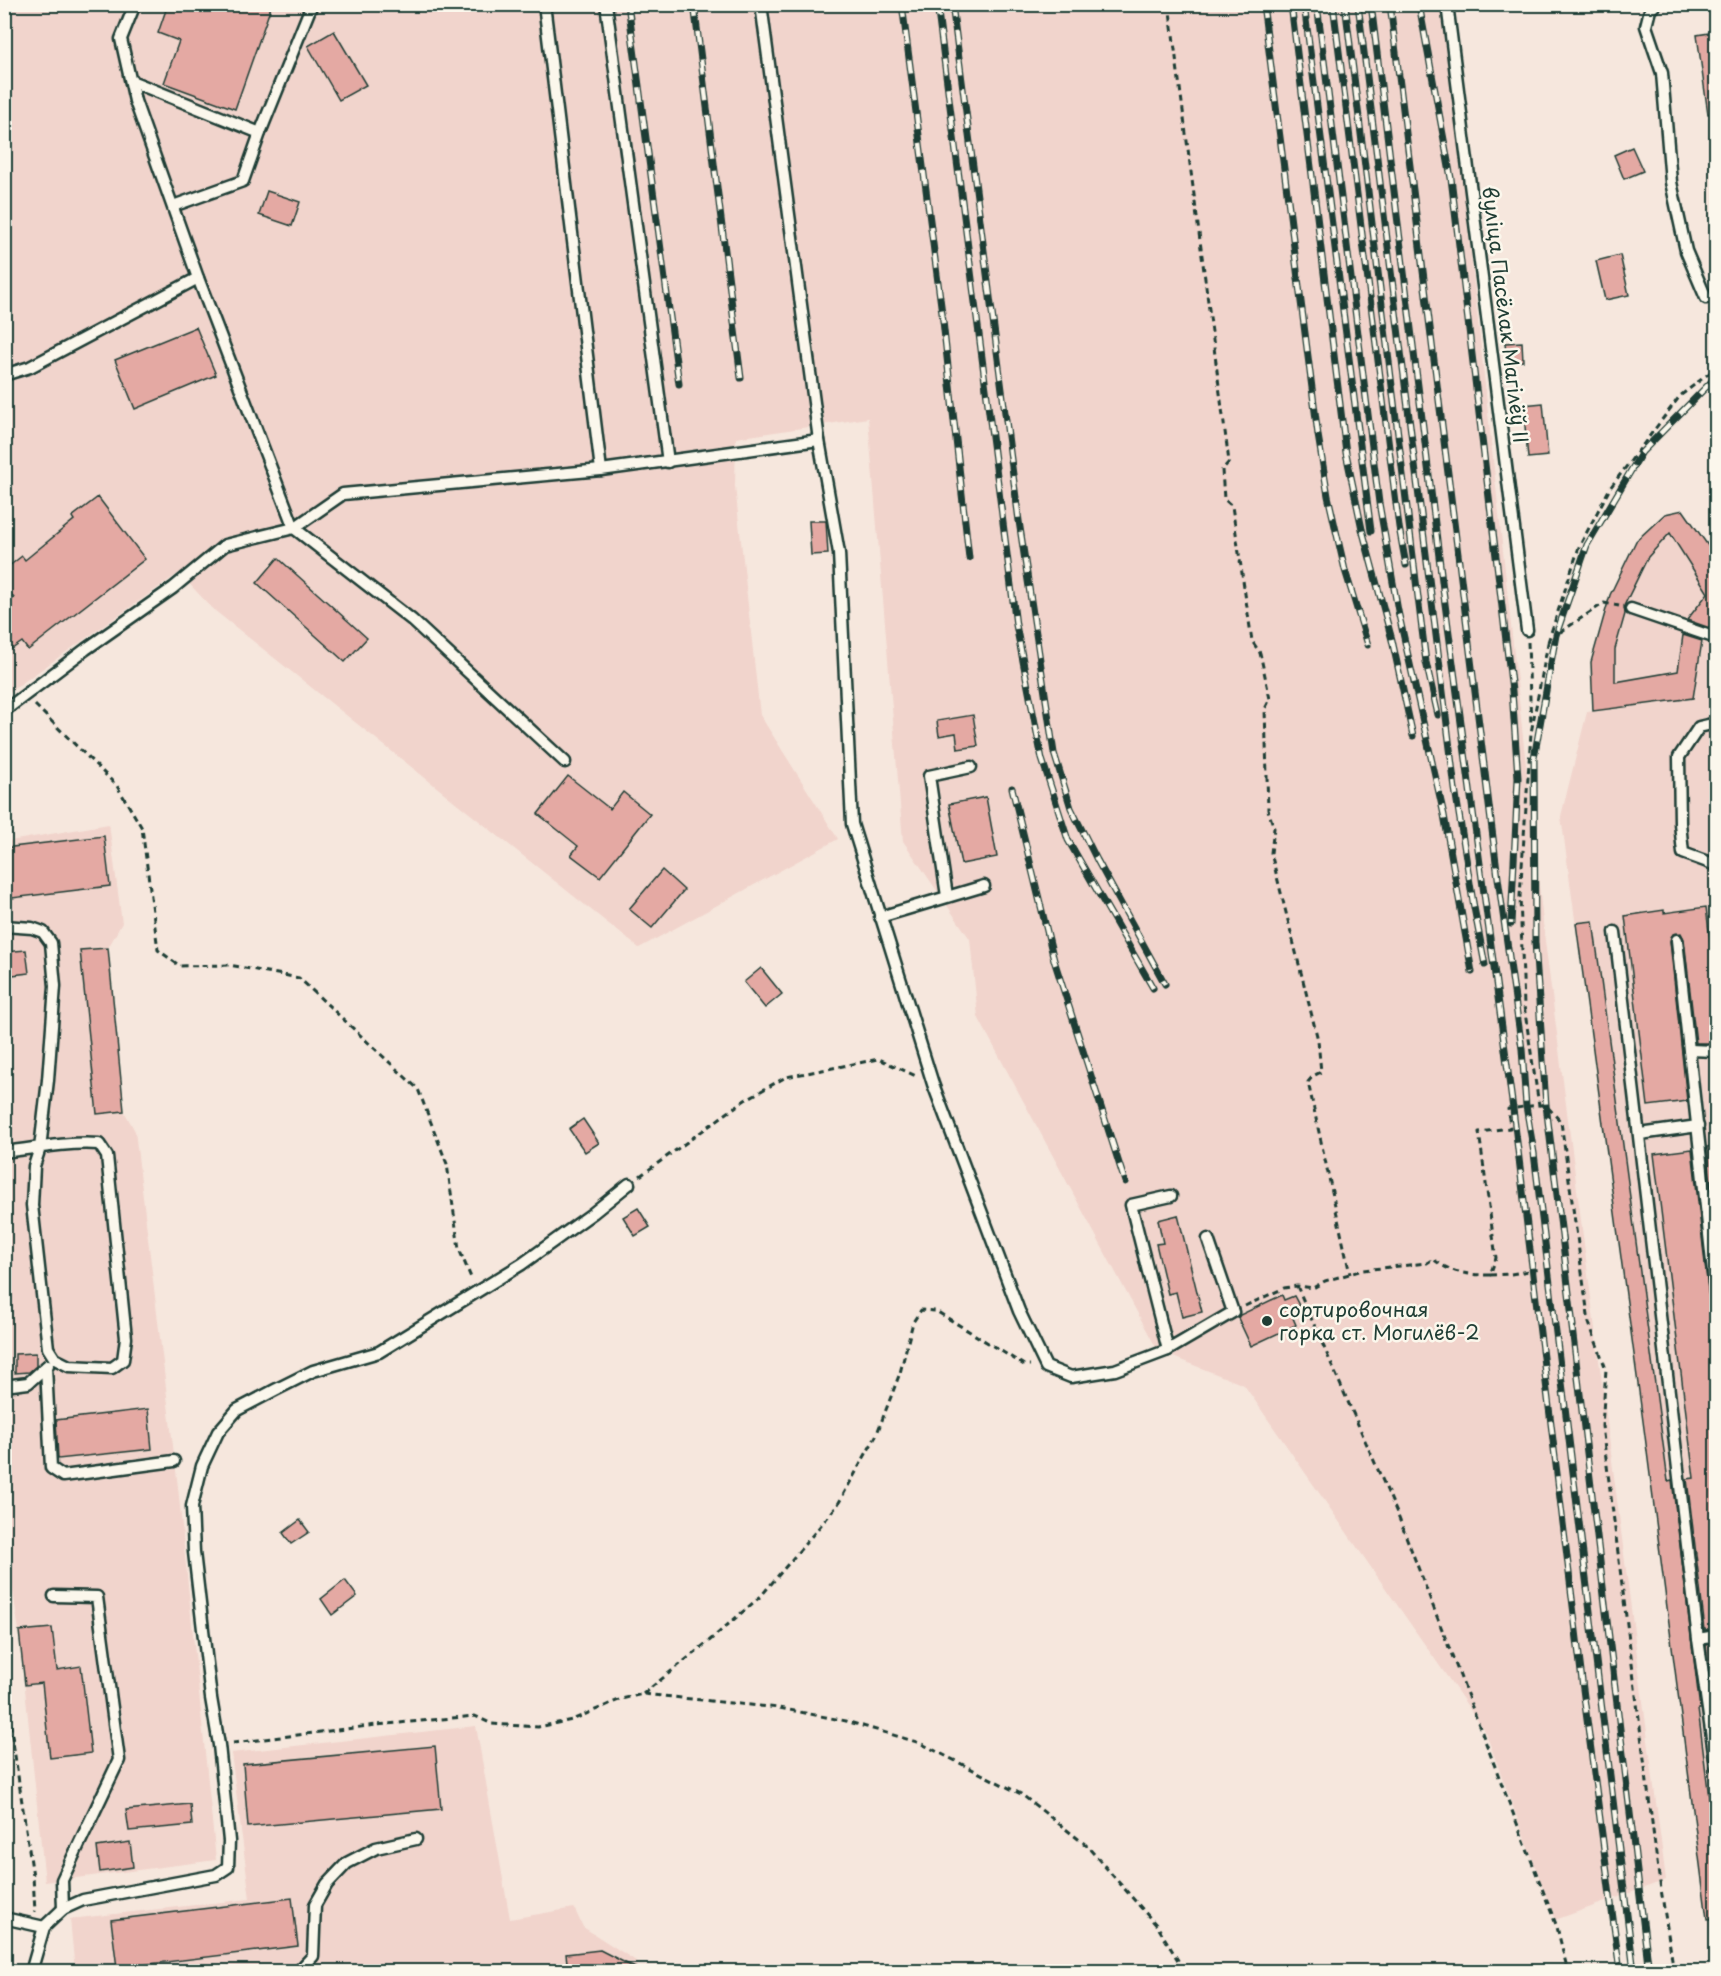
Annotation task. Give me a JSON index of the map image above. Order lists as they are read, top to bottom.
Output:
{
  "streets": {
    "lane": ["вуліца Пасёлак Магілёў II"]
  },
  "places": ["сортировочная горка ст. Могилёв-2"]
}
